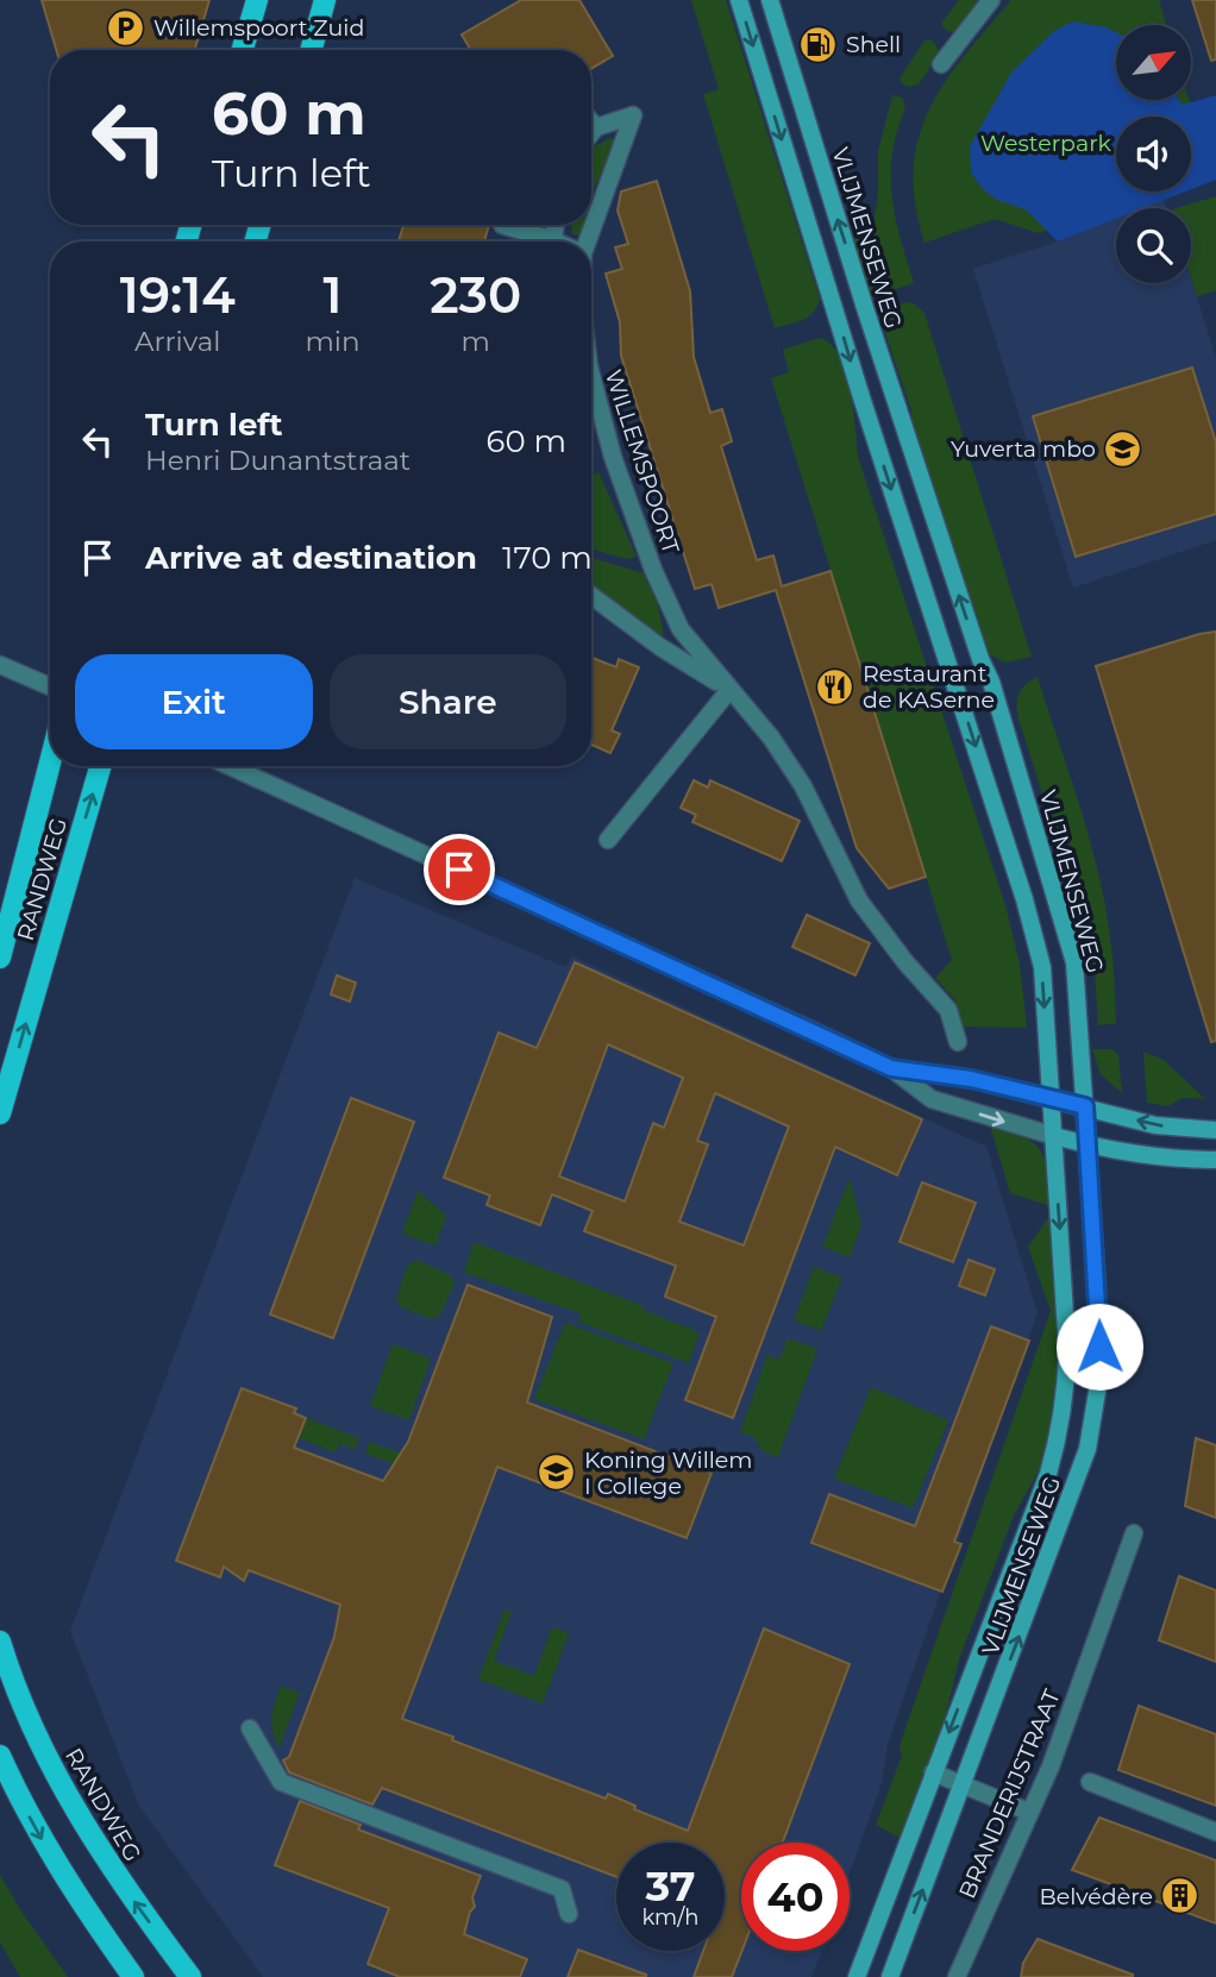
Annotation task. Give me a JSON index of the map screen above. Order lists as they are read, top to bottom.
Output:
{
  "streets": {
    "main road": ["RANDWEG"],
    "street": ["VLIJMENSEWEG", "WILLEMSPOORT", "BRANDERIJSTRAAT"]
  },
  "parks": ["Westerpark"],
  "places": {
    "parking": ["Willemspoort Zuid"],
    "fuel station": ["Shell"],
    "school or university": ["Yuverta mbo", "Koning Willem I College"],
    "restaurant": ["Restaurant de KASerne"],
    "building": ["Belvédère"]
  },
  "north": "top right",
  "page": {
    "turn": ["60 m", "Turn left"],
    "eta": [
      "19:14",
      "Arrival",
      "1",
      "min",
      "230",
      "m"
    ],
    "list": [
      {
        "name": "Turn left",
        "note": "Henri Dunantstraat",
        "value": "60 m"
      },
      {
        "name": "Arrive at destination",
        "value": "170 m"
      }
    ],
    "buttons": ["Exit", "Share"],
    "speed": "37 km/h",
    "limit": "40"
  }
}
